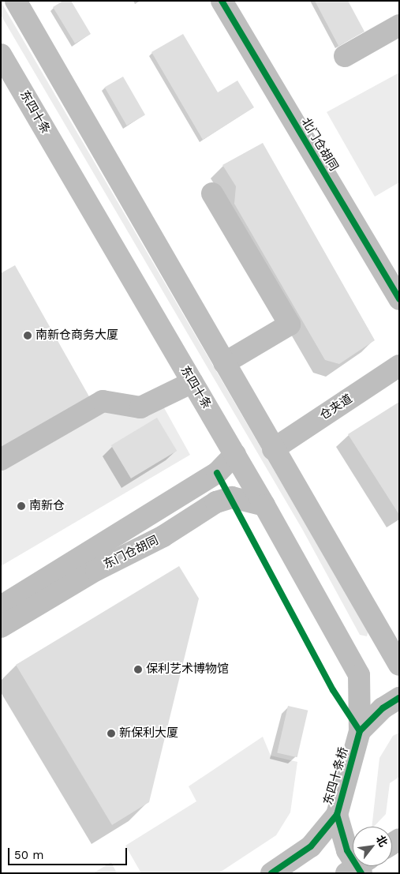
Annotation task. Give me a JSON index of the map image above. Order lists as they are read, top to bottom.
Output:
{
  "streets": {
    "main road": [
      "东四十条",
      "北门仓胡同",
      "仓夹道",
      "东门仓胡同",
      "东四十条桥"
    ]
  },
  "crossings": [
    ["东四十条", "东门仓胡同"],
    ["东四十条", "东四十条桥"]
  ],
  "places": [
    "南新仓商务大厦",
    "南新仓",
    "保利艺术博物馆",
    "新保利大厦"
  ],
  "scale_bar": "50 m",
  "north": "top right"
}
